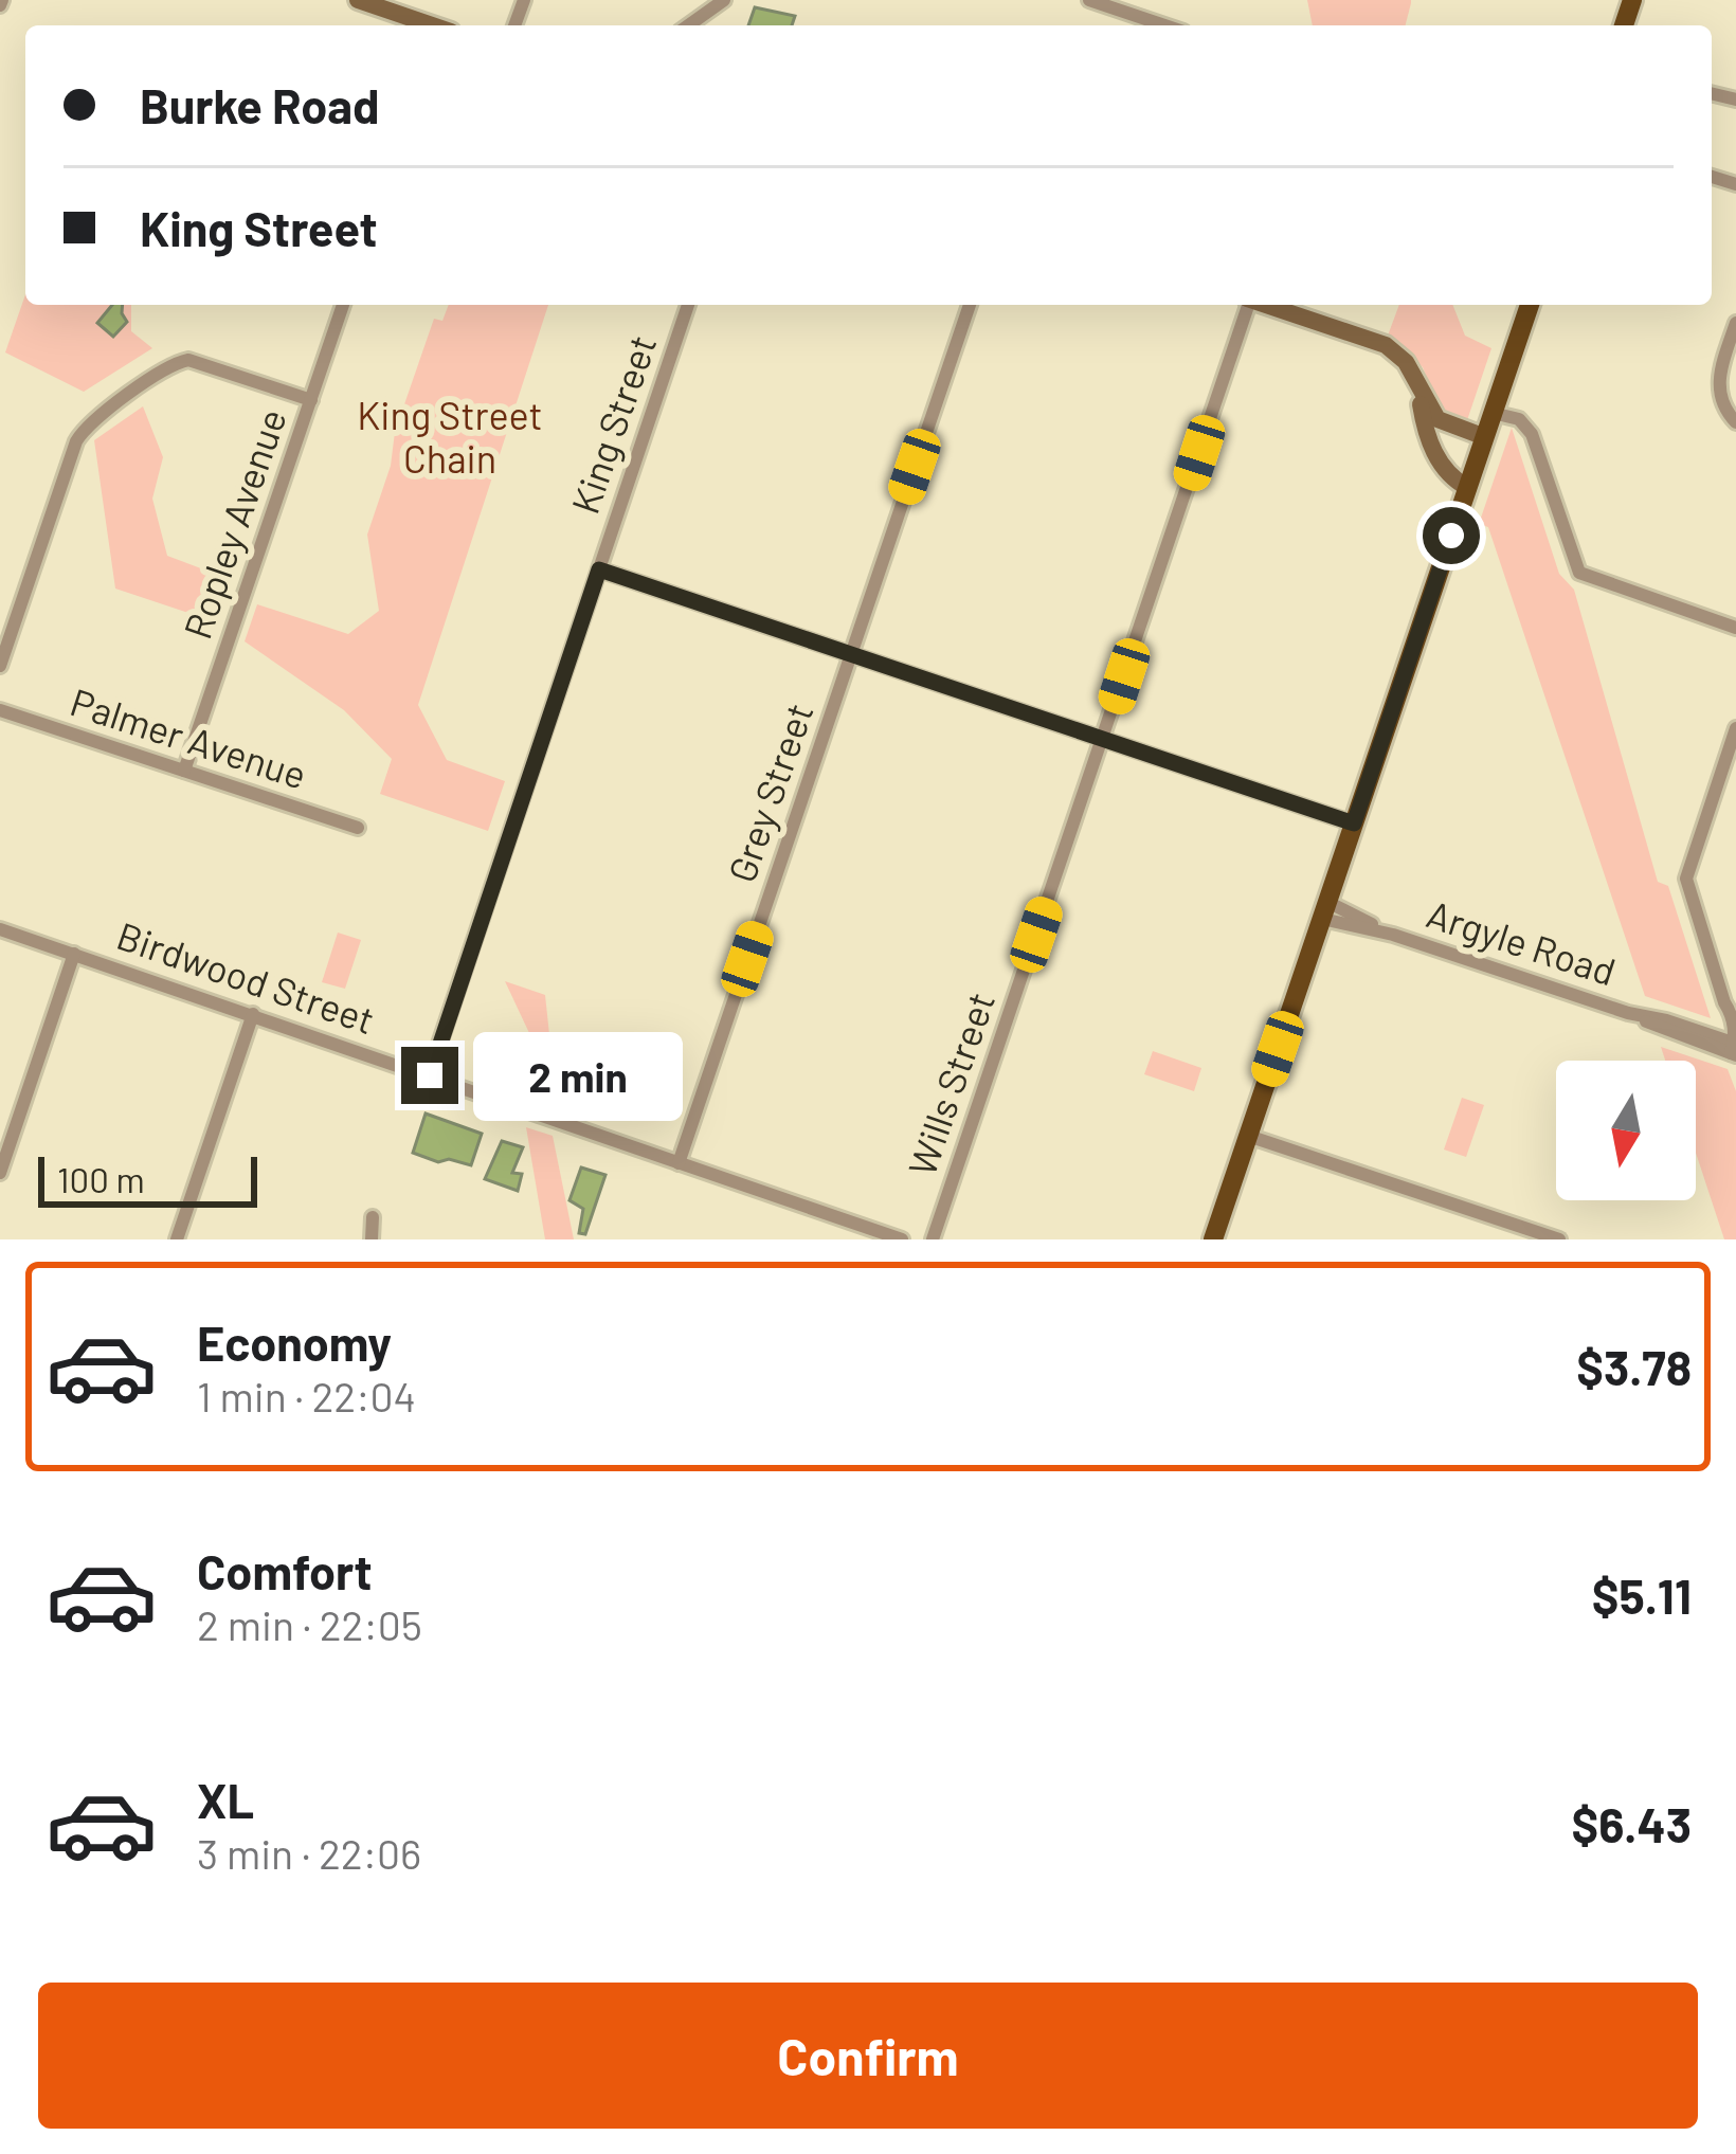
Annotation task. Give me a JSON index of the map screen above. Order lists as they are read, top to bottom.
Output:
{
  "streets": {
    "street": [
      "King Street",
      "Ropley Avenue",
      "Palmer Avenue",
      "Grey Street",
      "Argyle Road",
      "Birdwood Street",
      "Wills Street"
    ]
  },
  "crossings": [
    ["King Street", "Birdwood Street"],
    ["Ropley Avenue", "Palmer Avenue"],
    ["Grey Street", "Birdwood Street"]
  ],
  "parks": ["King Street Chain"],
  "scale_bar": "100 m",
  "north": "bottom",
  "page": {
    "banner": ["Burke Road", "King Street"],
    "bubble": "2 min",
    "scale": "100 m",
    "list": [
      {
        "name": "Economy",
        "note": "1 min · 22:04",
        "value": "$3.78"
      },
      {
        "name": "Comfort",
        "note": "2 min · 22:05",
        "value": "$5.11"
      },
      {
        "name": "XL",
        "note": "3 min · 22:06",
        "value": "$6.43"
      }
    ],
    "buttons": "Confirm"
  }
}
